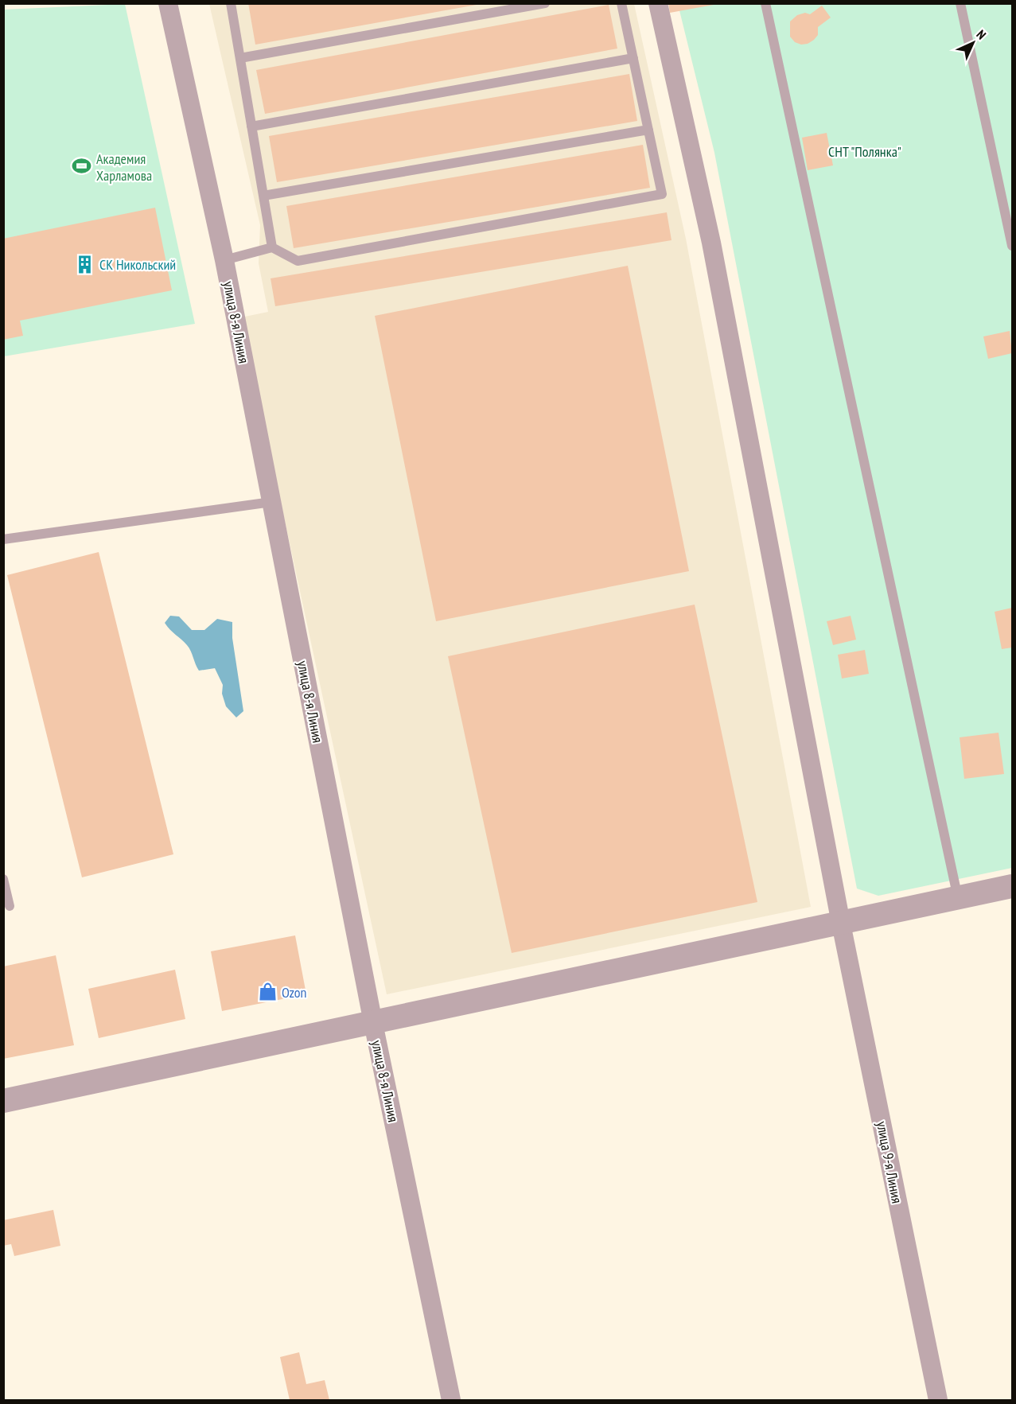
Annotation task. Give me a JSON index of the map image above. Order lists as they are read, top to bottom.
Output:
{
  "streets": {
    "street": ["улица 8-я Линия", "улица 9-я Линия"]
  },
  "parks": ["СНТ \"Полянка\""],
  "places": {
    "sports": ["Академия Харламова"],
    "building": ["СК Никольский"],
    "shop": ["Ozon"]
  },
  "north": "top right"
}
